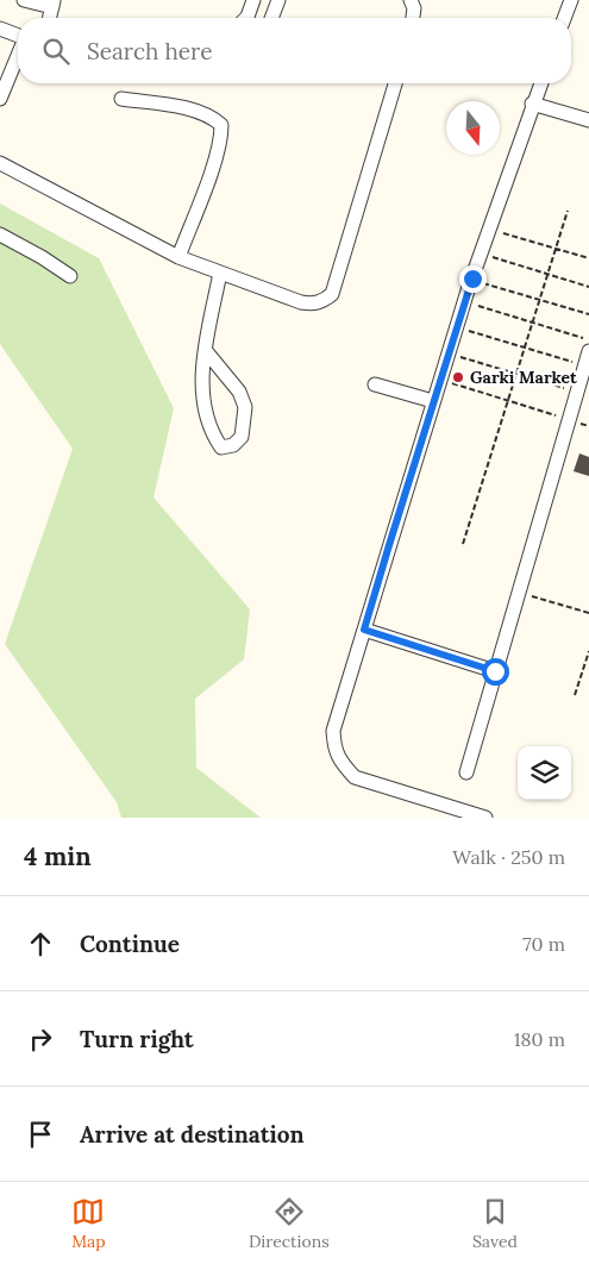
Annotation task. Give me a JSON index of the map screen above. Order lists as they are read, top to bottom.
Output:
{
  "places": ["Garki Market"],
  "north": "bottom",
  "page": {
    "search": "Search here",
    "heading": ["4 min", "Walk · 250 m"],
    "list": [
      ["Continue", "70 m"],
      ["Turn right", "180 m"],
      "Arrive at destination"
    ],
    "nav": ["Map", "Directions", "Saved"]
  }
}
